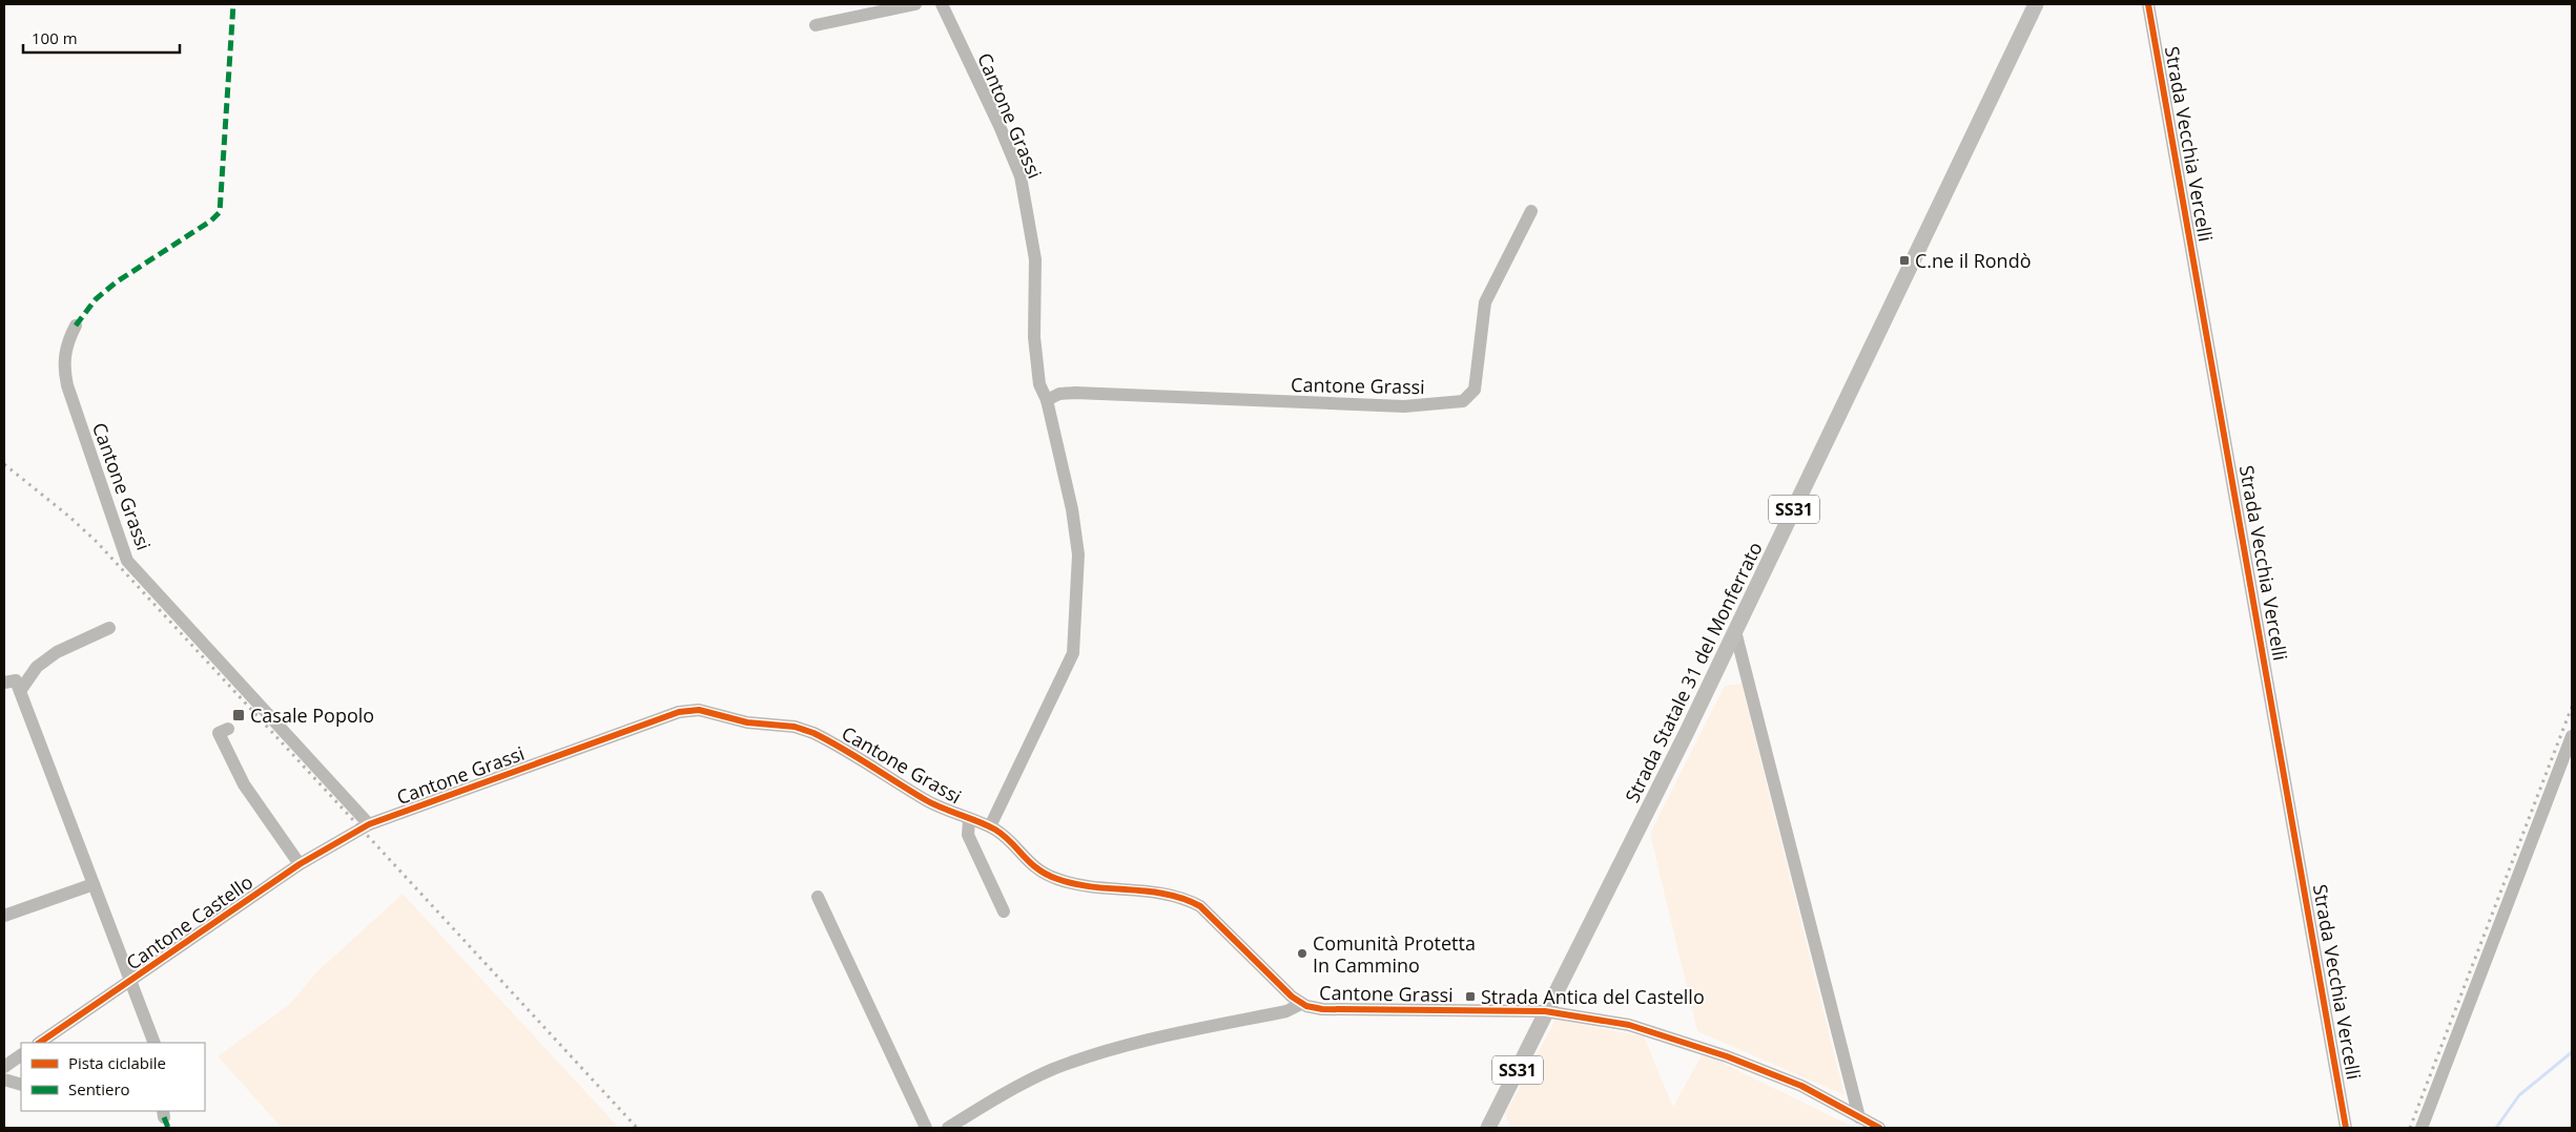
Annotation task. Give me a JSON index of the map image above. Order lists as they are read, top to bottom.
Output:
{
  "streets": {
    "main road": ["SS31", "Strada Statale 31 del Monferrato"],
    "street": ["Cantone Grassi", "Strada Vecchia Vercelli", "Cantone Castello"]
  },
  "crossings": [
    ["Cantone Grassi", "Strada Statale 31 del Monferrato"],
    ["Cantone Grassi", "Cantone Castello"]
  ],
  "places": {
    "transit": ["C.ne il Rondò", "Casale Popolo", "Strada Antica del Castello"],
    "other": ["Comunità Protetta In Cammino"]
  },
  "legend": ["Pista ciclabile", "Sentiero"],
  "scale_bar": "100 m"
}
